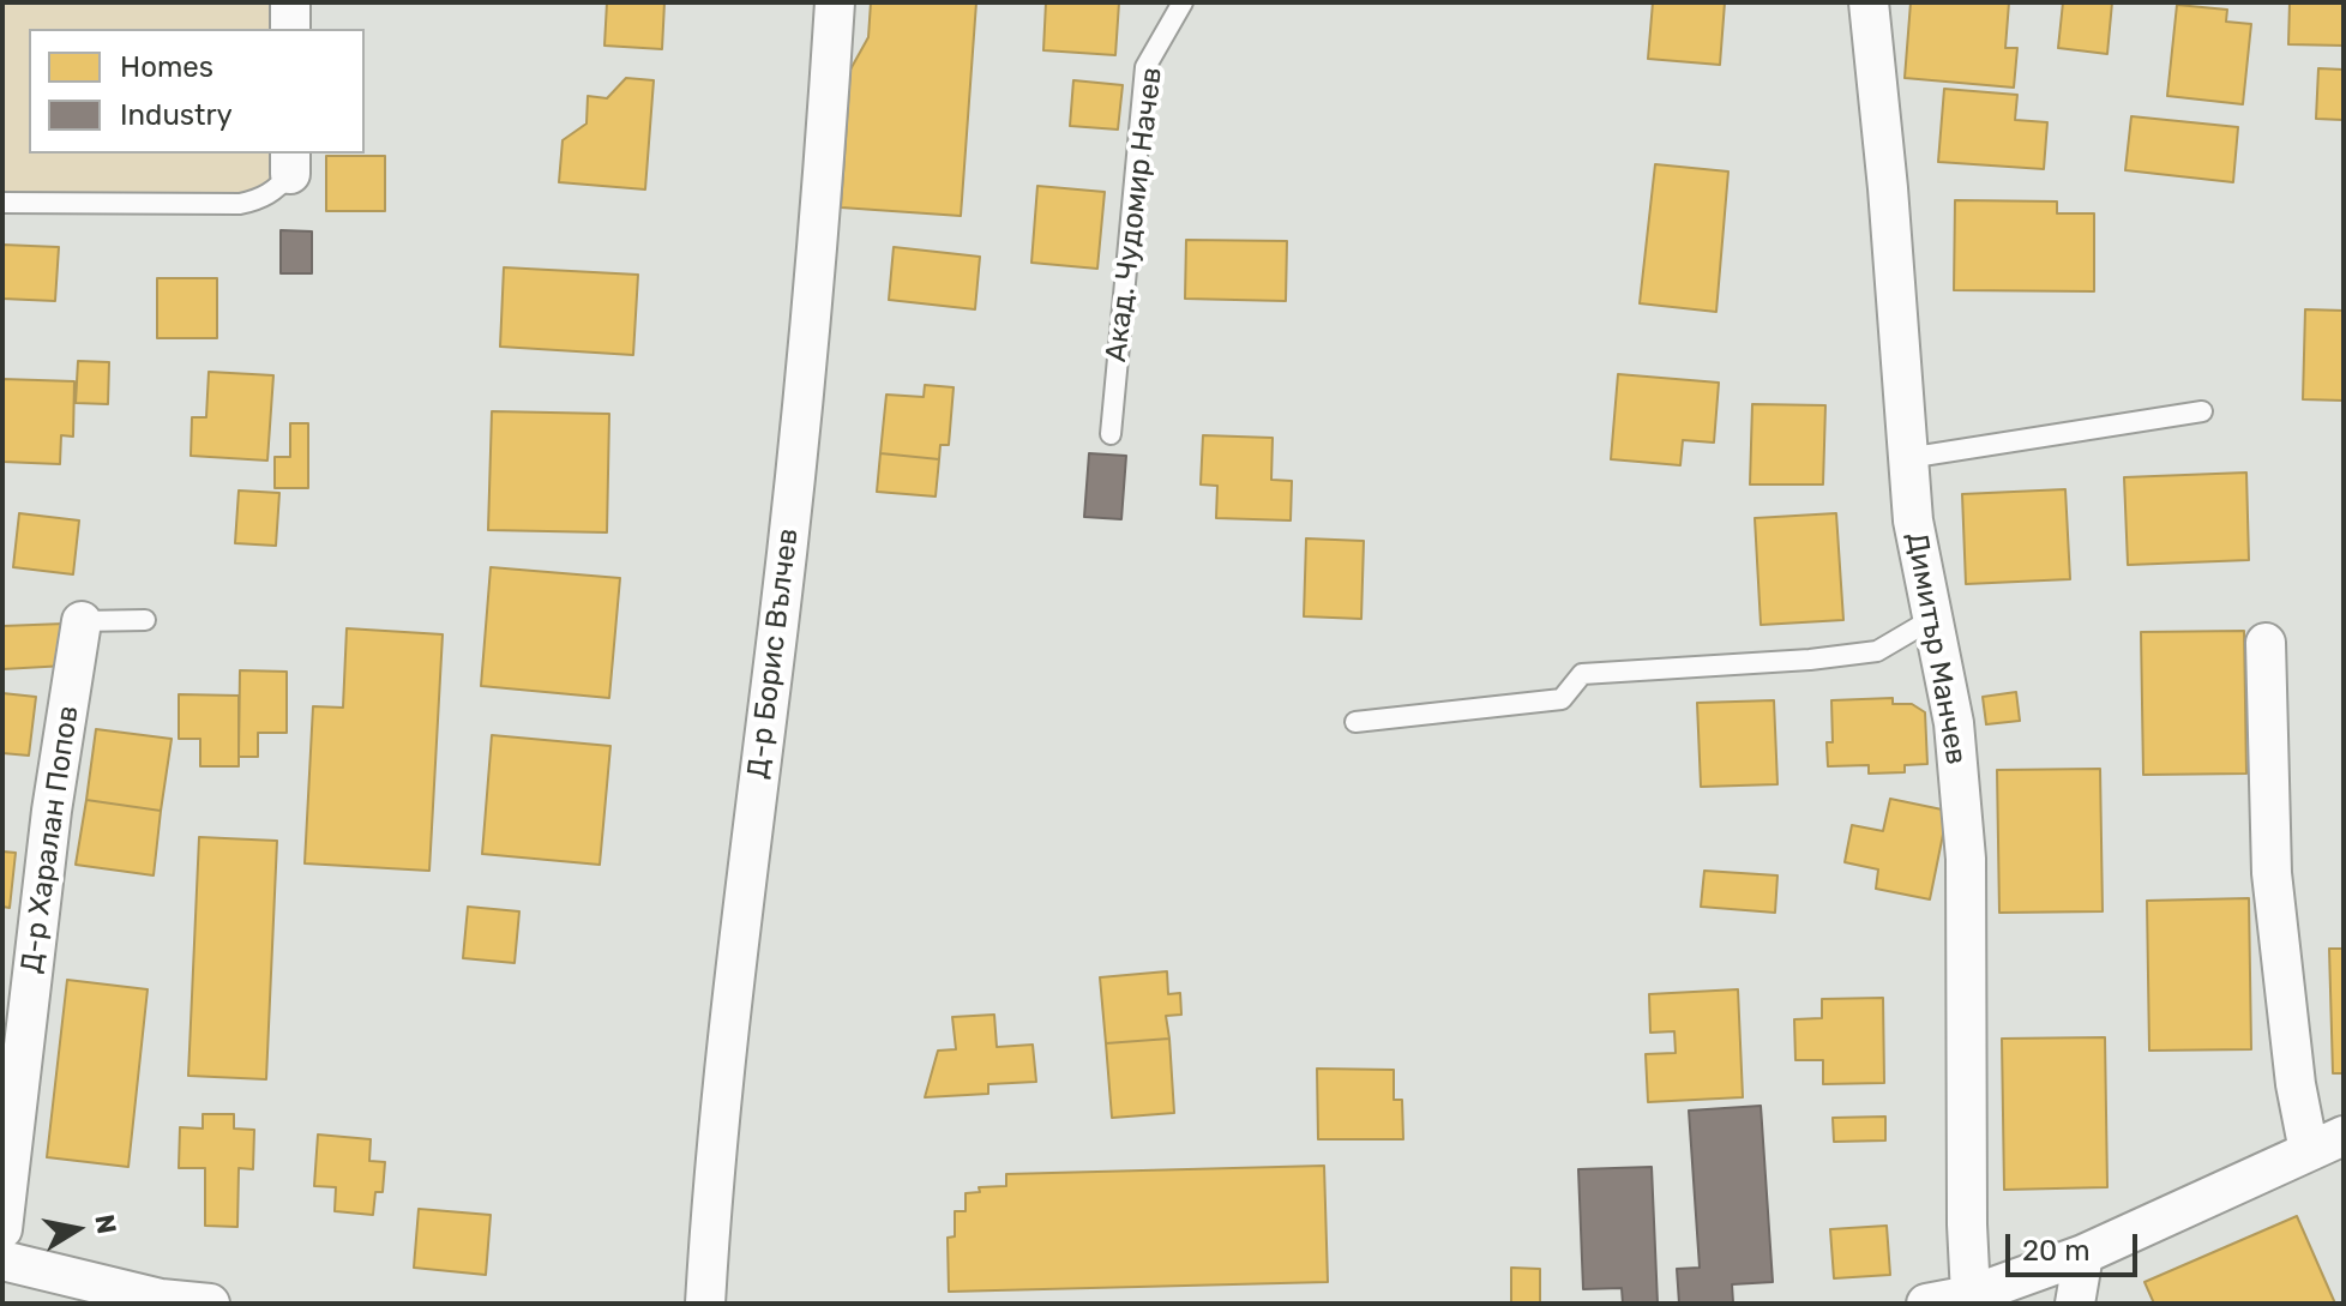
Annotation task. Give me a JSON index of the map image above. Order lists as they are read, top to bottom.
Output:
{
  "streets": {
    "street": ["Димитър Манчев", "Д-р Борис Вълчев", "Д-р Харалан Попов"],
    "lane": ["Акад. Чудомир Начев"]
  },
  "legend": ["Homes", "Industry"],
  "scale_bar": "20 m",
  "north": "right"
}
